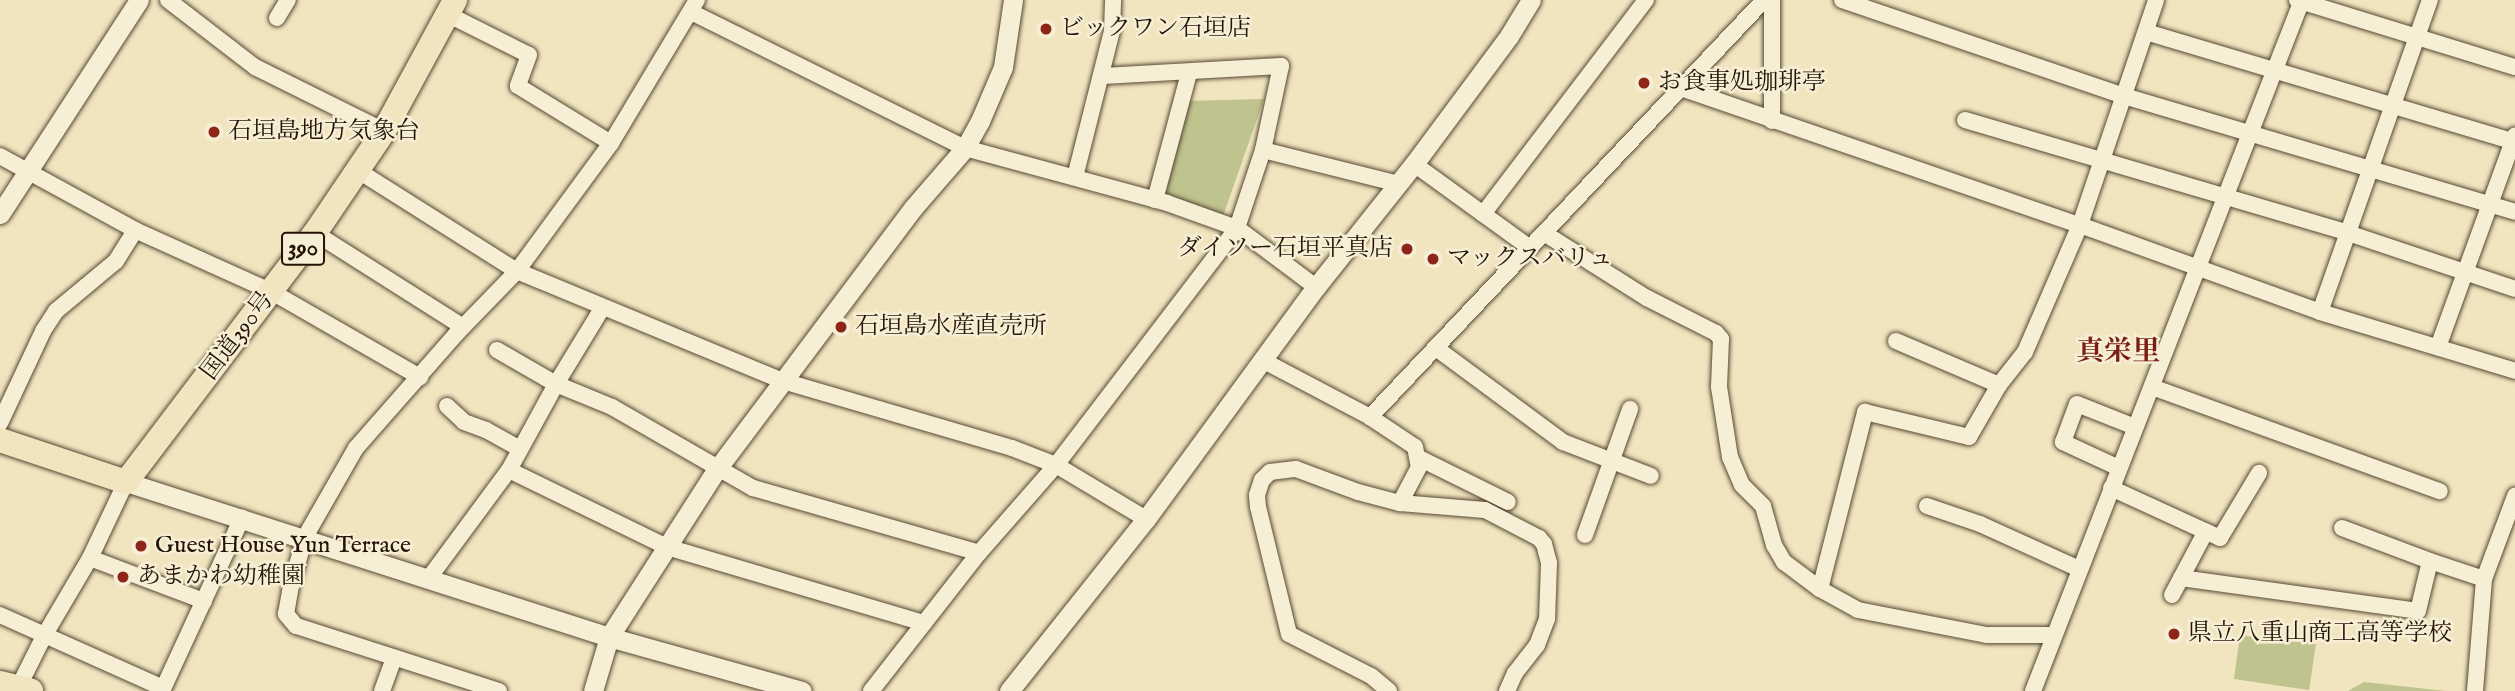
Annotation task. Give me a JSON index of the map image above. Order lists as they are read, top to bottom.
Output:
{
  "streets": {
    "highway": ["390", "国道390号"]
  },
  "districts": ["真栄里"],
  "places": [
    "ビックワン石垣店",
    "お食事処珈琲亭",
    "石垣島地方気象台",
    "ダイソー石垣平真店",
    "マックスバリュ",
    "石垣島水産直売所",
    "Guest House Yun Terrace",
    "あまかわ幼稚園",
    "県立八重山商工高等学校"
  ]
}
